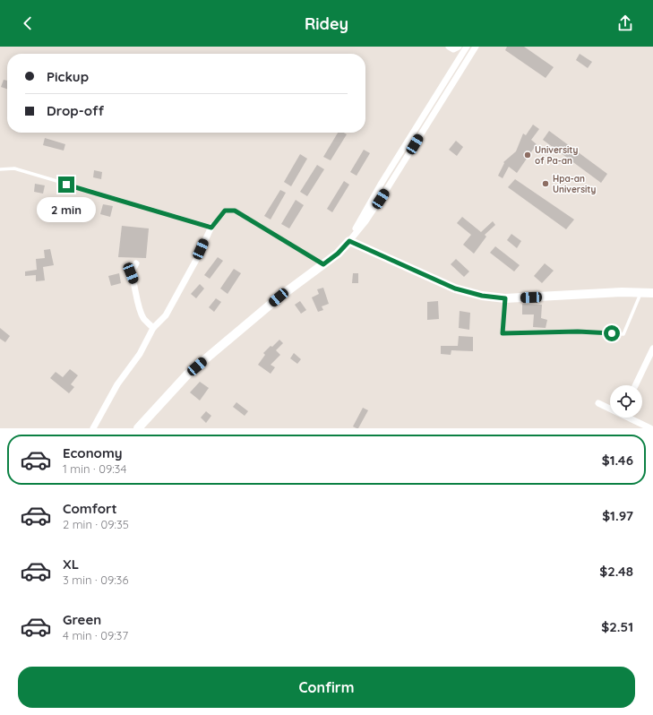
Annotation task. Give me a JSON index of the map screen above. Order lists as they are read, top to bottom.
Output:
{
  "places": ["University of Pa-an", "Hpa-an University"],
  "page": {
    "header": "Ridey",
    "banner": ["Pickup", "Drop-off"],
    "bubble": "2 min",
    "list": [
      {
        "name": "Economy",
        "note": "1 min · 09:34",
        "value": "$1.46"
      },
      {
        "name": "Comfort",
        "note": "2 min · 09:35",
        "value": "$1.97"
      },
      {
        "name": "XL",
        "note": "3 min · 09:36",
        "value": "$2.48"
      },
      {
        "name": "Green",
        "note": "4 min · 09:37",
        "value": "$2.51"
      }
    ],
    "buttons": "Confirm"
  }
}
